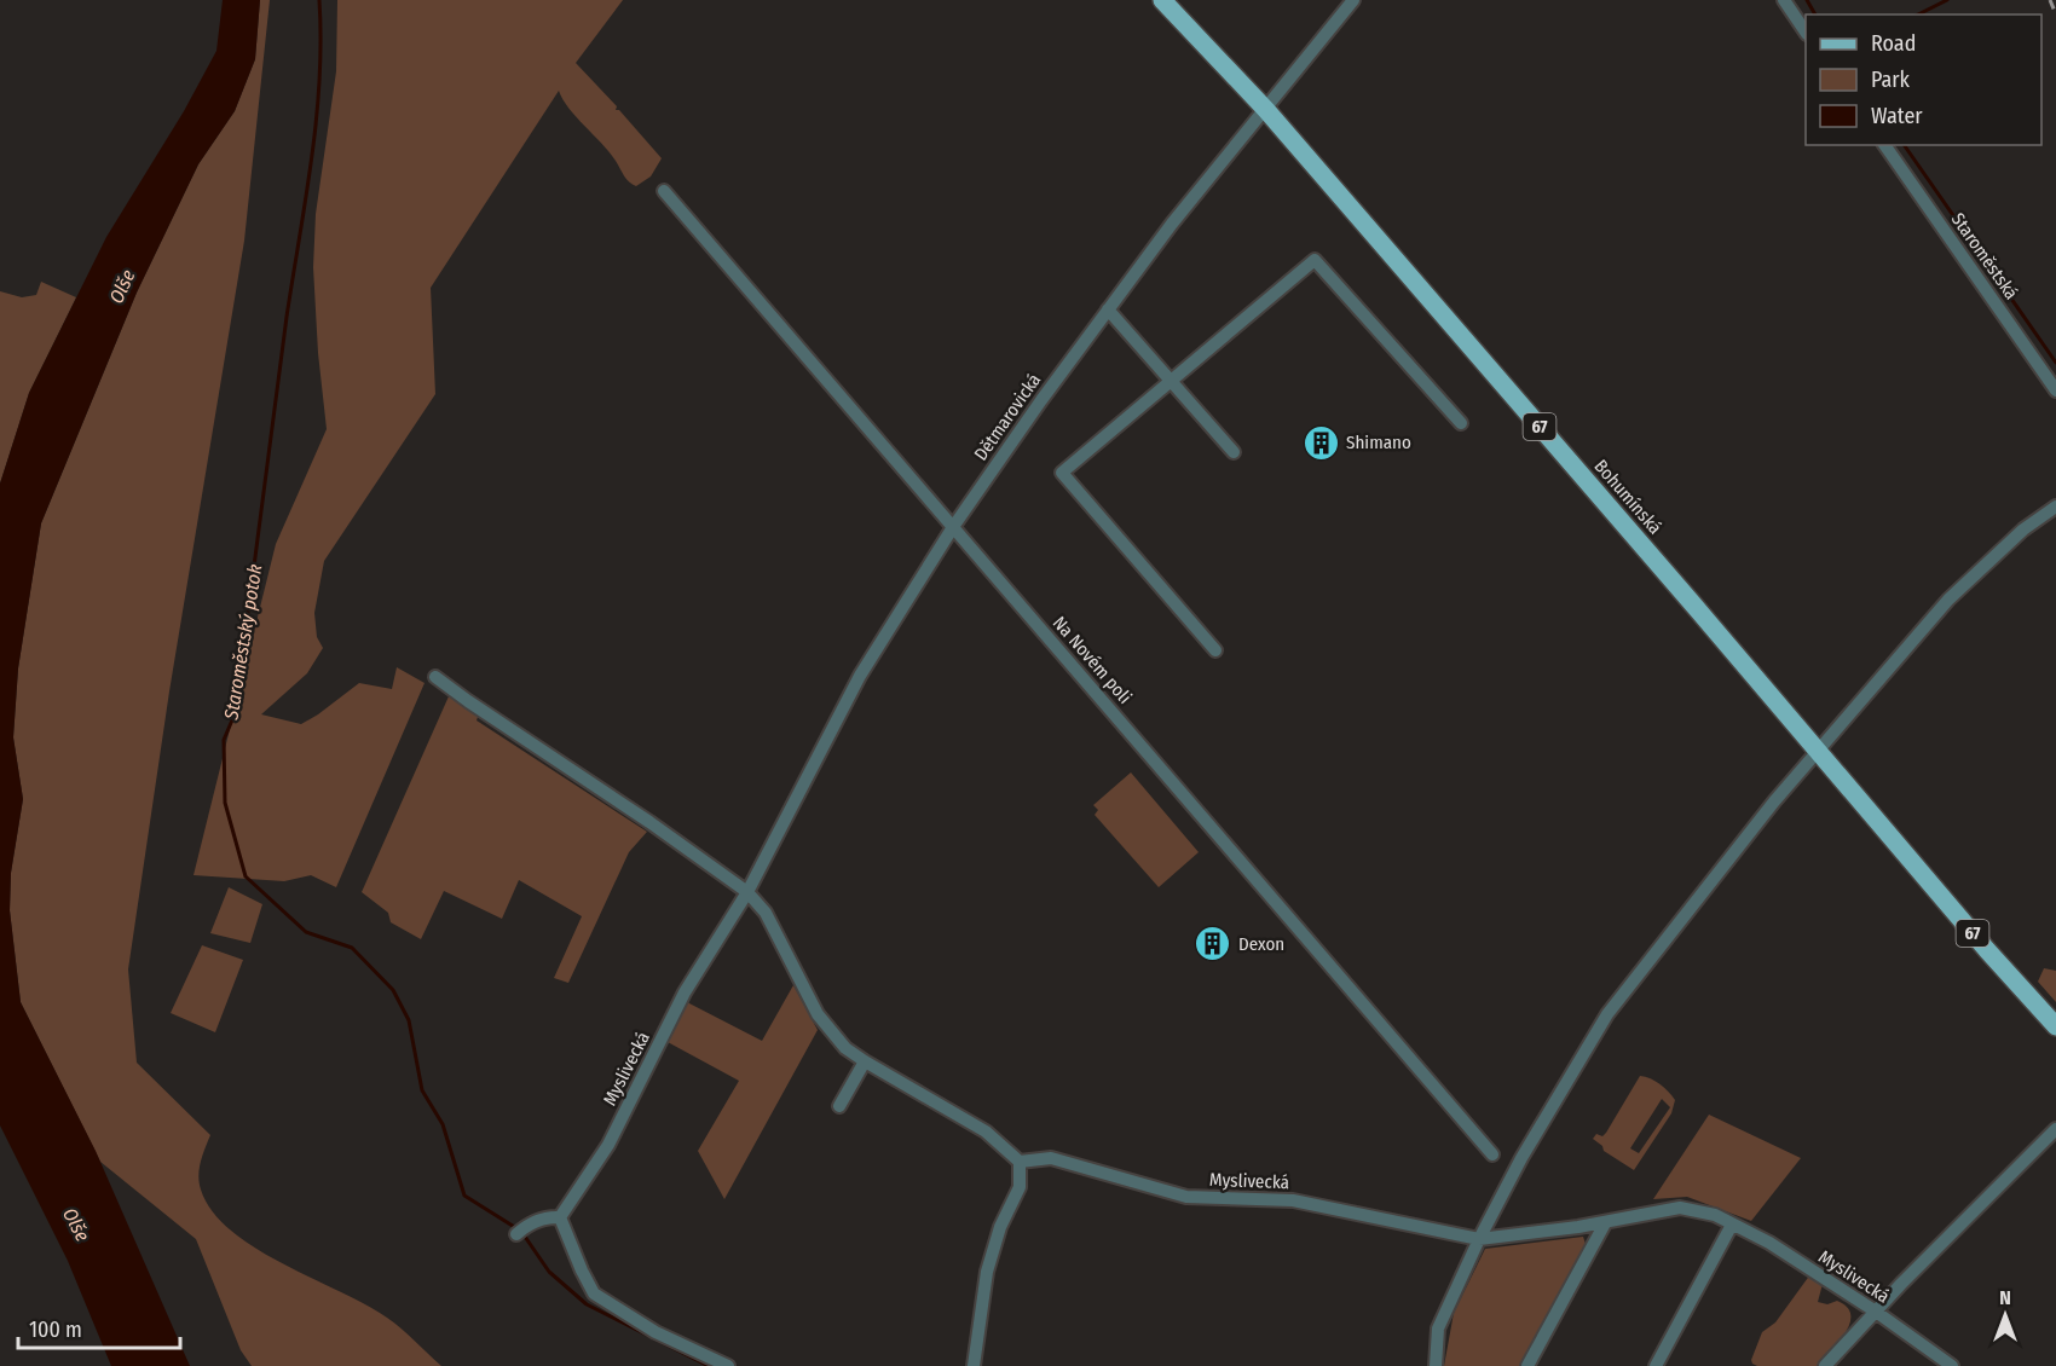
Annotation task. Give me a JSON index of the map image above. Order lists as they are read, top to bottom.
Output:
{
  "streets": {
    "main road": ["67", "Bohumínská"],
    "street": [
      "Staroměstská",
      "Dětmarovická",
      "Na Novém poli",
      "Myslivecká"
    ]
  },
  "crossings": [
    ["Dětmarovická", "Bohumínská"],
    ["Dětmarovická", "Na Novém poli"],
    ["Dětmarovická", "Myslivecká"]
  ],
  "water": ["Olše", "Staroměstský potok"],
  "places": {
    "building": ["Shimano", "Dexon"]
  },
  "legend": ["Road", "Park", "Water"],
  "scale_bar": "100 m",
  "north": "top"
}
